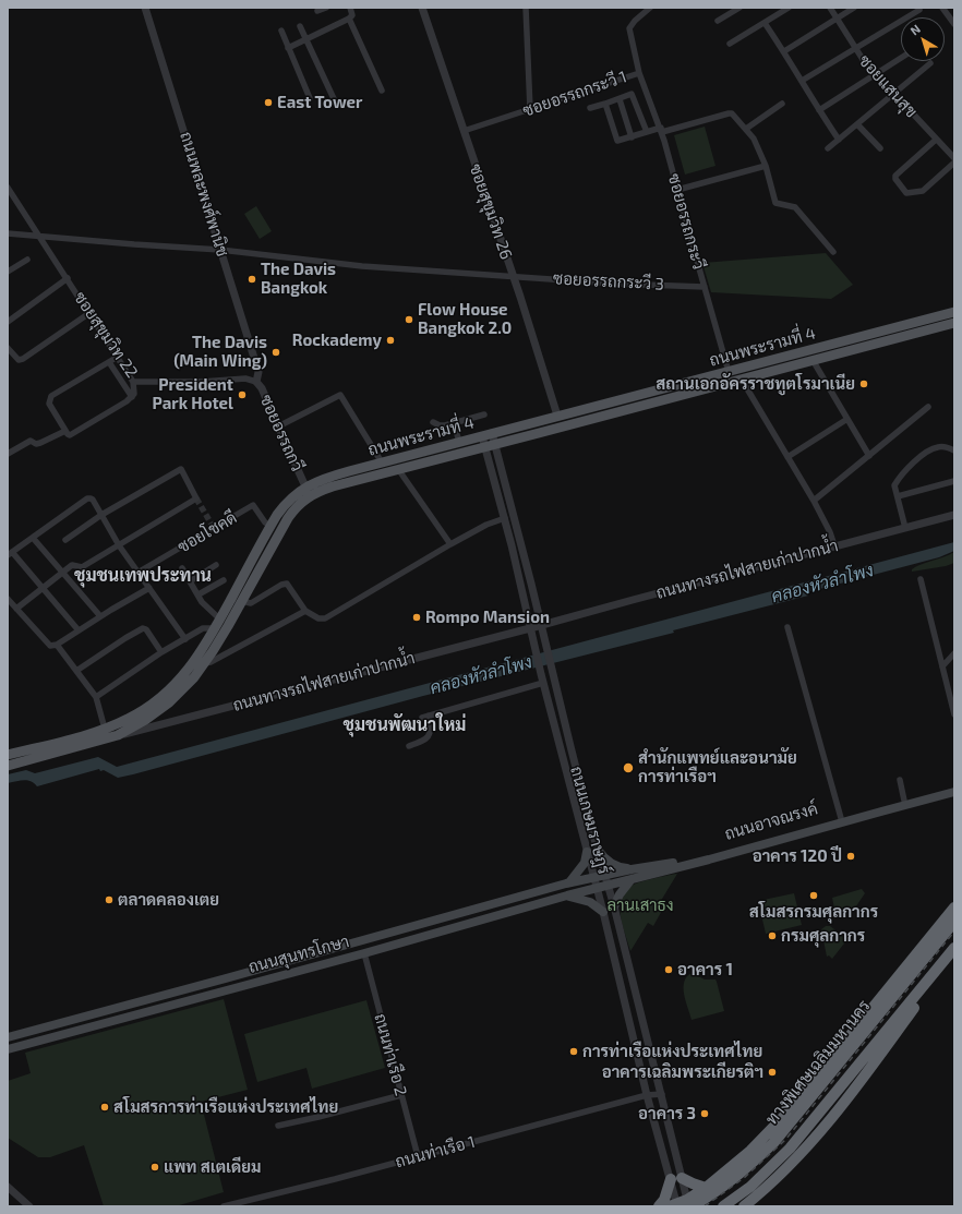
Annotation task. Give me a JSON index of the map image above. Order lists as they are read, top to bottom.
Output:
{
  "streets": {
    "highway": ["ทางพิเศษเฉลิมมหานคร"],
    "main road": ["ถนนพระรามที่ 4", "ถนนอาจณรงค์", "ถนนสุนทรโกษา"],
    "street": [
      "ซอยแสนสุข",
      "ซอยอรรถกระวี 1",
      "ถนนพละพงศ์พานิช",
      "ซอยสุขุมวิท 26",
      "ซอยอรรถกระวี",
      "ซอยอรรถกระวี 3",
      "ซอยสุขุมวิท 22",
      "ซอยอรรถกวี",
      "ซอยโชคดี",
      "ถนนทางรถไฟสายเก่าปากน้ำ",
      "ถนนเกษมราษฎร์",
      "ถนนท่าเรือ 2",
      "ถนนท่าเรือ 1"
    ]
  },
  "crossings": [
    ["ซอยอรรถกระวี 1", "ซอยสุขุมวิท 26"],
    ["ซอยอรรถกระวี 1", "ซอยอรรถกระวี"],
    ["ถนนพละพงศ์พานิช", "ซอยอรรถกระวี 3"],
    ["ถนนพละพงศ์พานิช", "ซอยสุขุมวิท 22"],
    ["ถนนพละพงศ์พานิช", "ซอยอรรถกวี"],
    ["ซอยสุขุมวิท 26", "ซอยอรรถกระวี 3"],
    ["ซอยสุขุมวิท 26", "ถนนพระรามที่ 4"],
    ["ซอยอรรถกระวี", "ซอยอรรถกระวี 3"],
    ["ซอยอรรถกระวี", "ถนนพระรามที่ 4"],
    ["ซอยอรรถกระวี 3", "ซอยสุขุมวิท 22"],
    ["ซอยสุขุมวิท 22", "ซอยอรรถกวี"],
    ["ถนนพระรามที่ 4", "ซอยอรรถกวี"],
    ["ถนนพระรามที่ 4", "ซอยโชคดี"],
    ["ถนนพระรามที่ 4", "ถนนทางรถไฟสายเก่าปากน้ำ"],
    ["ถนนพระรามที่ 4", "ถนนเกษมราษฎร์"],
    ["ถนนทางรถไฟสายเก่าปากน้ำ", "ถนนเกษมราษฎร์"],
    ["ถนนเกษมราษฎร์", "ถนนอาจณรงค์"],
    ["ถนนเกษมราษฎร์", "ถนนสุนทรโกษา"],
    ["ถนนเกษมราษฎร์", "ทางพิเศษเฉลิมมหานคร"],
    ["ถนนเกษมราษฎร์", "ถนนท่าเรือ 1"],
    ["ถนนอาจณรงค์", "ถนนสุนทรโกษา"],
    ["ถนนสุนทรโกษา", "ถนนท่าเรือ 2"],
    ["ถนนท่าเรือ 2", "ถนนท่าเรือ 1"]
  ],
  "districts": ["ชุมชนเทพประทาน", "ชุมชนพัฒนาใหม่"],
  "water": ["คลองหัวลำโพง"],
  "parks": ["ลานเสาธง"],
  "places": [
    "East Tower",
    "The Davis Bangkok",
    "Flow House Bangkok 2.0",
    "Rockademy",
    "The Davis (Main Wing)",
    "สถานเอกอัครราชทูตโรมาเนีย",
    "President Park Hotel",
    "Rompo Mansion",
    "สำนักแพทย์และอนามัย การท่าเรือฯ",
    "อาคาร 120 ปี",
    "สโมสรกรมศุลกากร",
    "ตลาดคลองเตย",
    "กรมศุลกากร",
    "อาคาร 1",
    "การท่าเรือแห่งประเทศไทย",
    "อาคารเฉลิมพระเกียรติฯ",
    "สโมสรการท่าเรือแห่งประเทศไทย",
    "อาคาร 3",
    "แพท สเตเดียม"
  ],
  "north": "top left"
}
